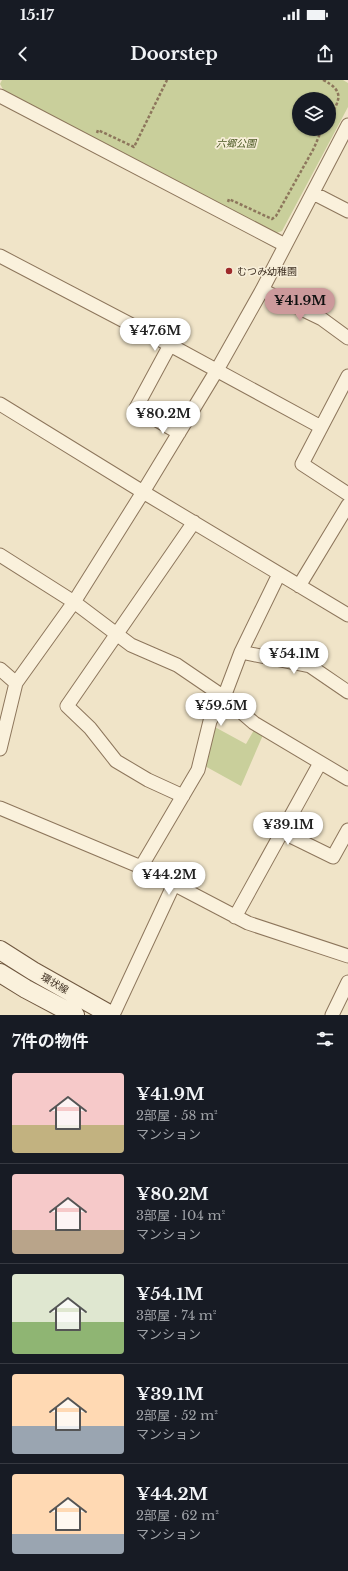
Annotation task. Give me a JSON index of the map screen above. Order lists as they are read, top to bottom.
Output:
{
  "streets": {
    "street": ["環状線"]
  },
  "parks": ["六郷公園"],
  "places": ["むつみ幼稚園"],
  "page": {
    "status": "15:17",
    "header": "Doorstep",
    "price": [
      "¥41.9M",
      "¥47.6M",
      "¥80.2M",
      "¥54.1M",
      "¥59.5M",
      "¥39.1M",
      "¥44.2M"
    ],
    "heading": "7件の物件",
    "list": [
      {
        "name": "¥41.9M",
        "note": "2部屋 · 58 m² · マンション"
      },
      {
        "name": "¥80.2M",
        "note": "3部屋 · 104 m² · マンション"
      },
      {
        "name": "¥54.1M",
        "note": "3部屋 · 74 m² · マンション"
      },
      {
        "name": "¥39.1M",
        "note": "2部屋 · 52 m² · マンション"
      },
      {
        "name": "¥44.2M",
        "note": "2部屋 · 62 m² · マンション"
      }
    ]
  }
}
